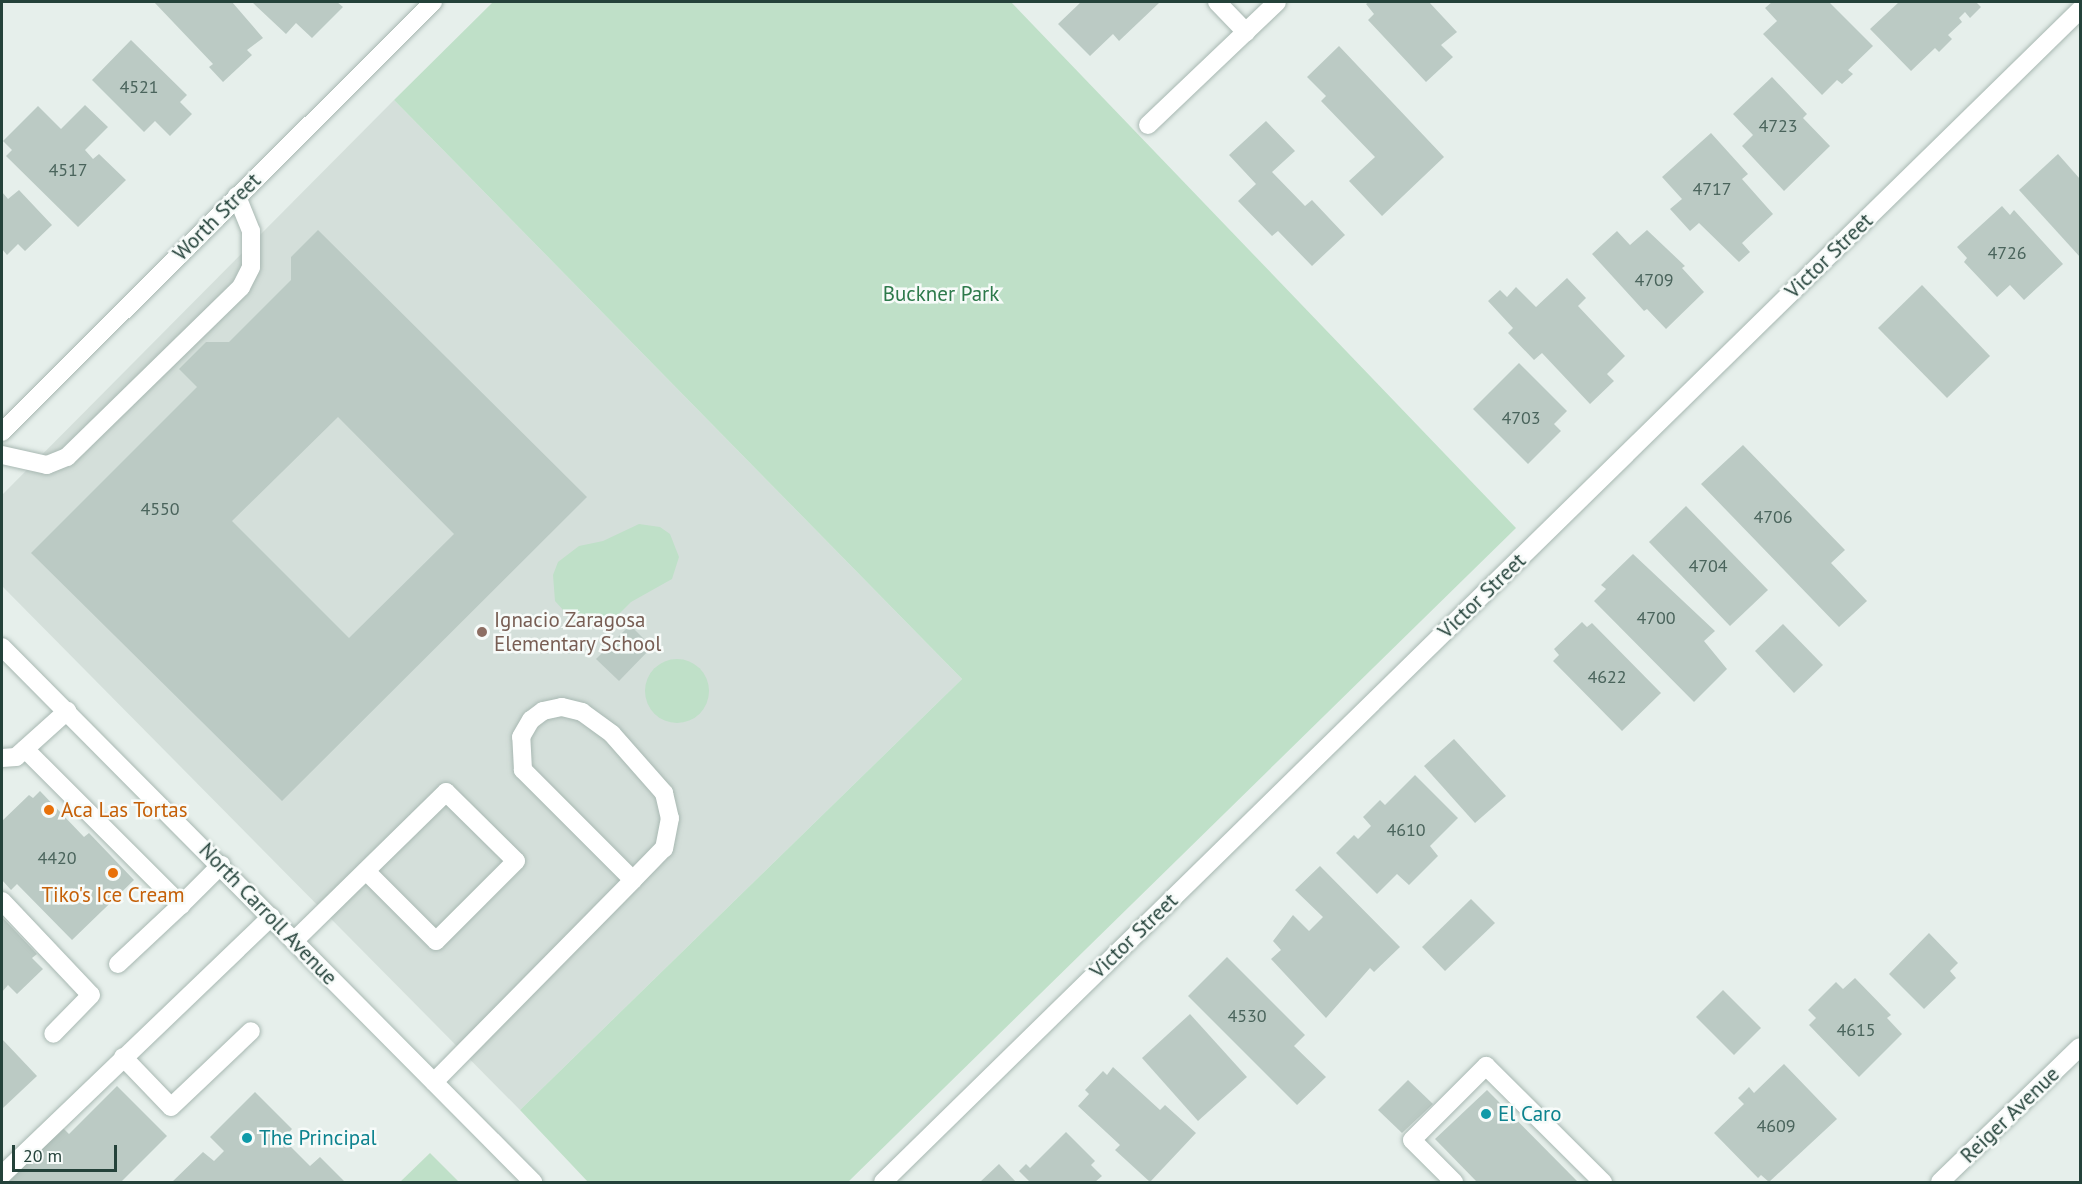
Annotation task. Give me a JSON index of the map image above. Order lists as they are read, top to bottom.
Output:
{
  "streets": {
    "street": [
      "Worth Street",
      "Victor Street",
      "North Carroll Avenue",
      "Reiger Avenue"
    ]
  },
  "parks": ["Buckner Park"],
  "places": [
    "Ignacio Zaragosa Elementary School",
    "Aca Las Tortas",
    "Tiko's Ice Cream",
    "El Caro",
    "The Principal"
  ],
  "house_numbers": [
    "4521",
    "4723",
    "4517",
    "4717",
    "4726",
    "4709",
    "4703",
    "4550",
    "4706",
    "4704",
    "4700",
    "4622",
    "4610",
    "4420",
    "4530",
    "4615",
    "4609"
  ],
  "scale_bar": "20 m"
}
